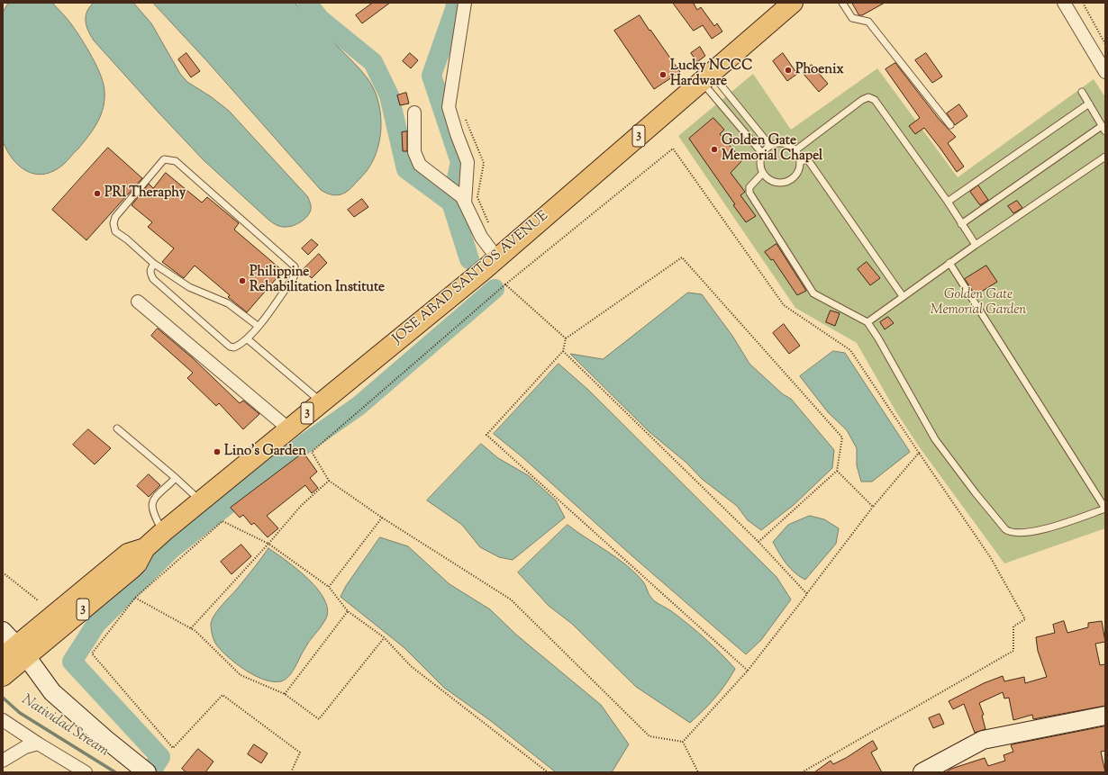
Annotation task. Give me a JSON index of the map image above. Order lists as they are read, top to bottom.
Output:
{
  "streets": {
    "highway": ["3", "JOSE ABAD SANTOS AVENUE"]
  },
  "water": ["Natividad Stream"],
  "parks": ["Golden Gate Memorial Garden"],
  "places": [
    "Phoenix",
    "Lucky NCCC Hardware",
    "Golden Gate Memorial Chapel",
    "PRI Theraphy",
    "Philippine Rehabilitation Institute",
    "Lino's Garden"
  ]
}
